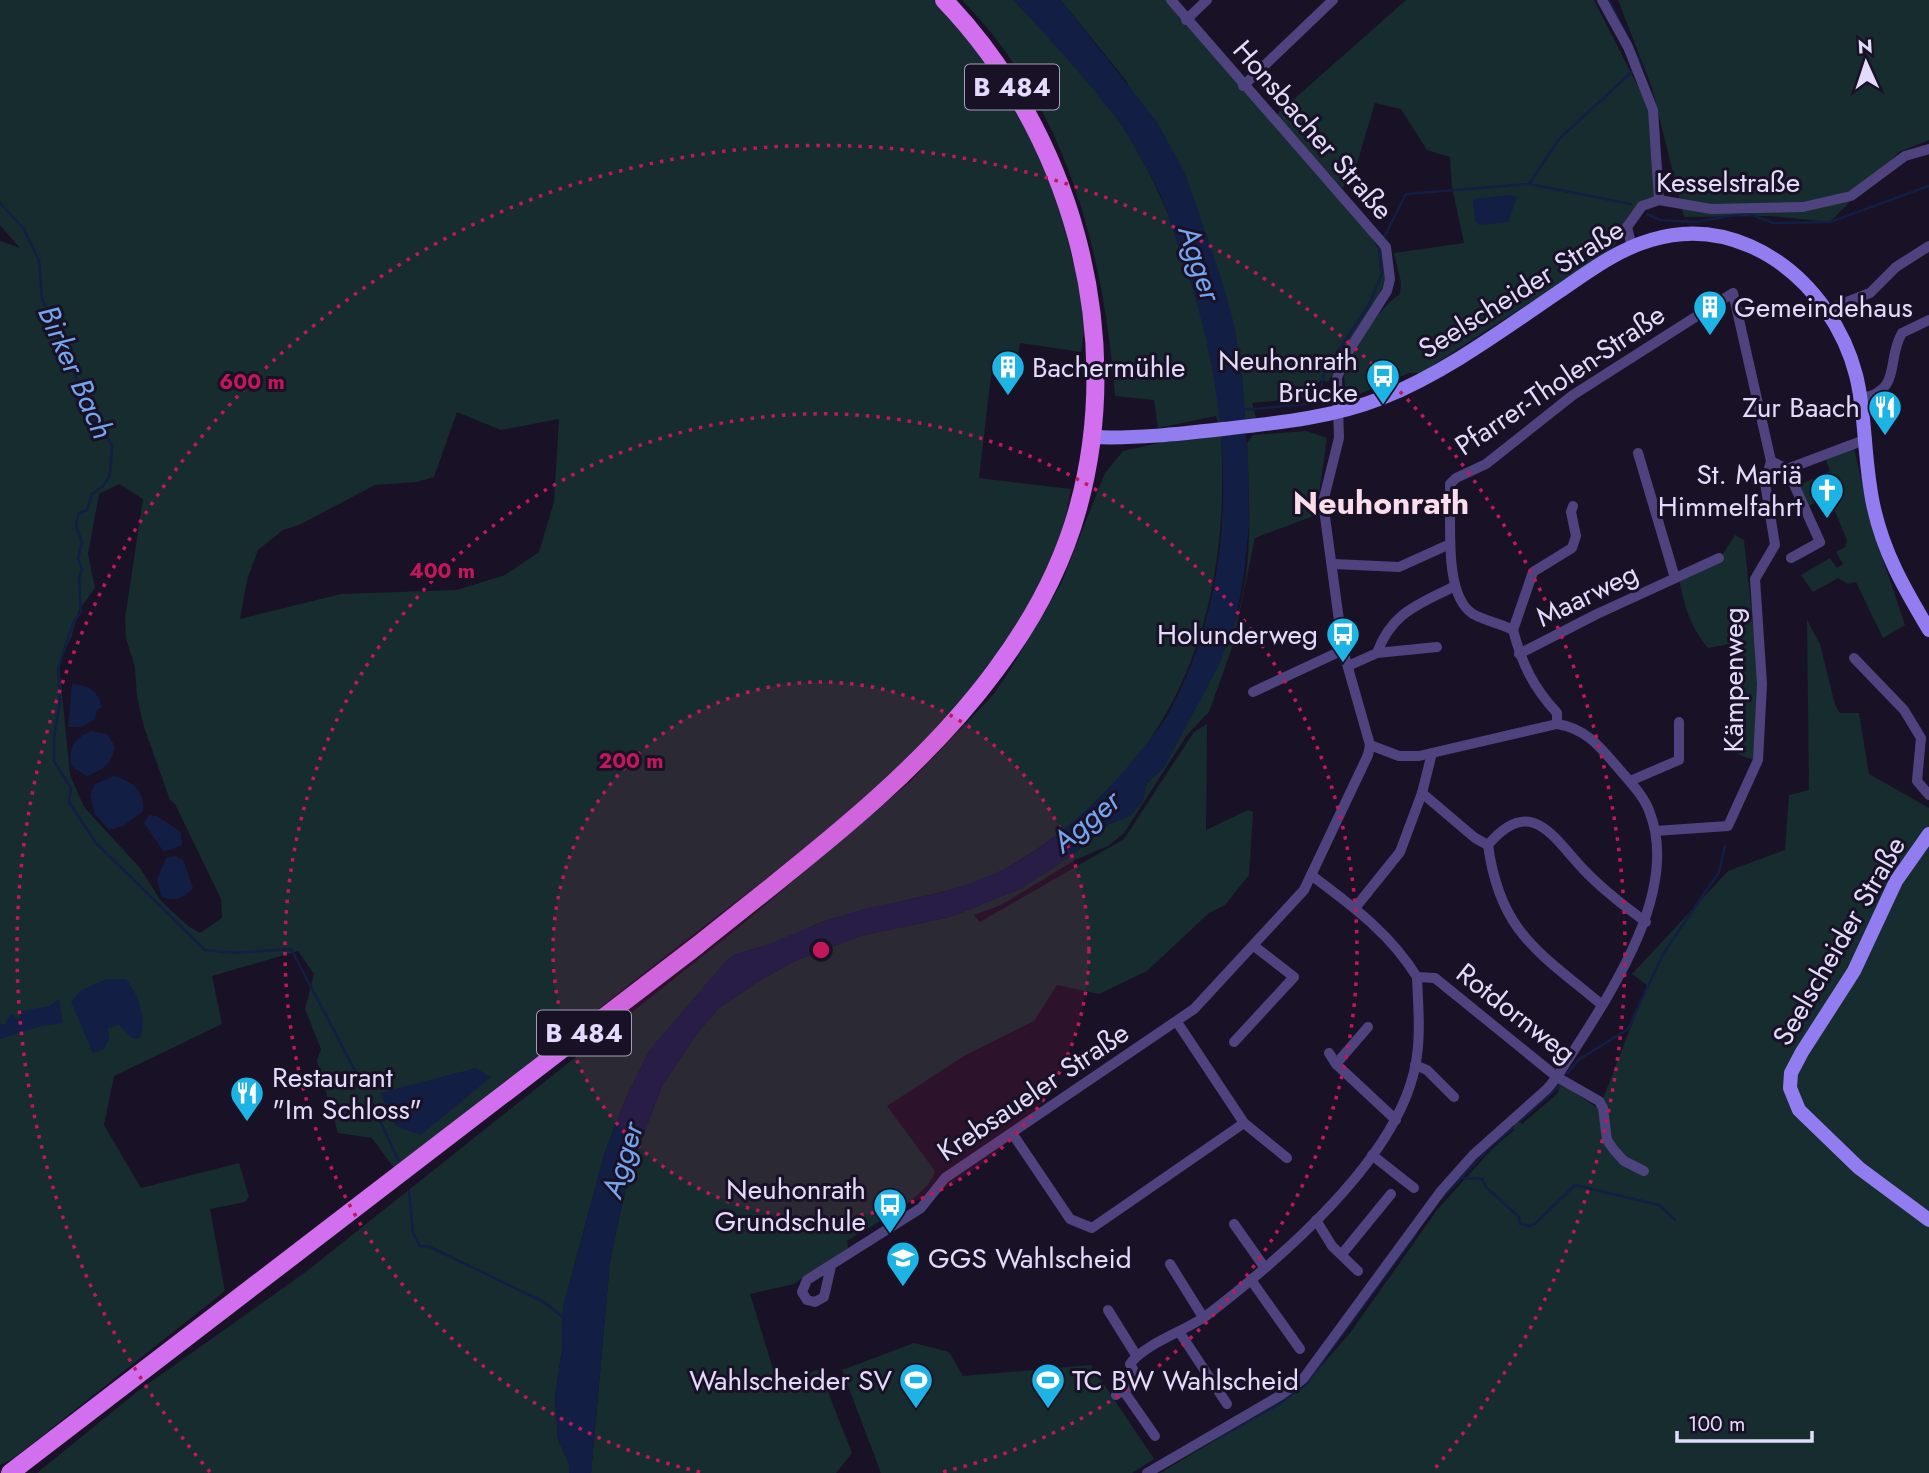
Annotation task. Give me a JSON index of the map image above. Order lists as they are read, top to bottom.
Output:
{
  "streets": {
    "main road": ["B 484"],
    "street": [
      "Honsbacher Straße",
      "Kesselstraße",
      "Seelscheider Straße",
      "Pfarrer-Tholen-Straße",
      "Maarweg",
      "Kämpenweg",
      "Rotdornweg",
      "Krebsaueler Straße"
    ]
  },
  "crossings": [
    ["B 484", "Seelscheider Straße"],
    ["Honsbacher Straße", "Seelscheider Straße"],
    ["Kesselstraße", "Seelscheider Straße"],
    ["Pfarrer-Tholen-Straße", "Kämpenweg"],
    ["Rotdornweg", "Krebsaueler Straße"]
  ],
  "districts": ["Neuhonrath"],
  "water": ["Agger", "Birker Bach"],
  "places": {
    "building": ["Gemeindehaus", "Bachermühle"],
    "bus stop": ["Neuhonrath Brücke", "Holunderweg", "Neuhonrath Grundschule"],
    "restaurant": ["Zur Baach", "Restaurant \"Im Schloss\""],
    "church": ["St. Mariä Himmelfahrt"],
    "school or university": ["GGS Wahlscheid"],
    "sports": ["Wahlscheider SV", "TC BW Wahlscheid"]
  },
  "scale_bar": "100 m",
  "north": "top",
  "rings": ["600 m", "400 m", "200 m"]
}
